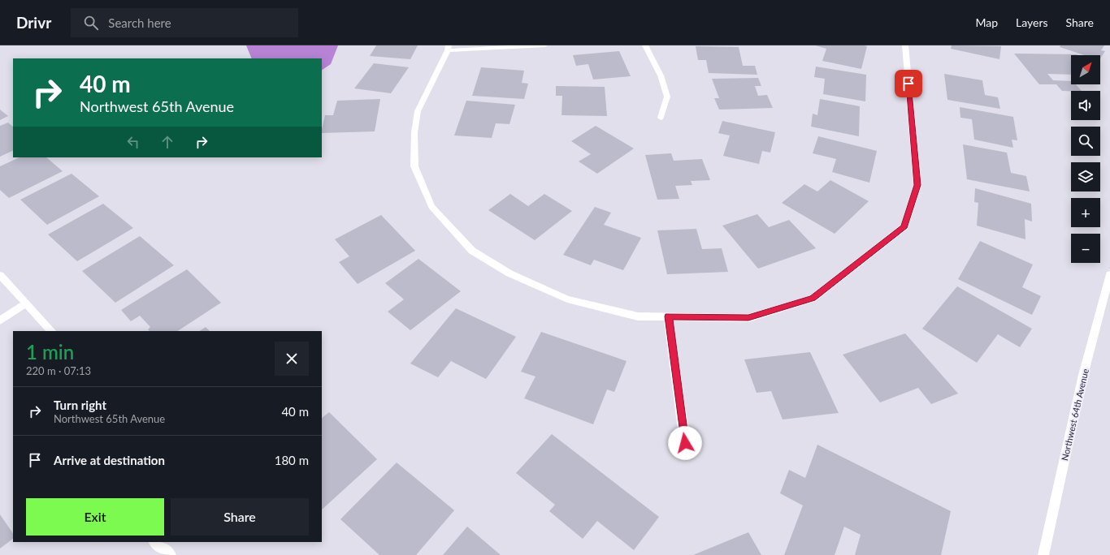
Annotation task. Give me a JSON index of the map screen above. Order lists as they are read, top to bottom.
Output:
{
  "streets": {
    "street": ["Northwest 64th Avenue"]
  },
  "north": "top right",
  "page": {
    "header": "Drivr",
    "search": "Search here",
    "nav": ["Map", "Layers", "Share"],
    "map_buttons": ["+", "−"],
    "turn": ["40 m", "Northwest 65th Avenue"],
    "heading": ["1 min", "220 m · 07:13"],
    "list": [
      {
        "name": "Turn right",
        "note": "Northwest 65th Avenue",
        "value": "40 m"
      },
      {
        "name": "Arrive at destination",
        "value": "180 m"
      }
    ],
    "buttons": ["Exit", "Share"]
  }
}
